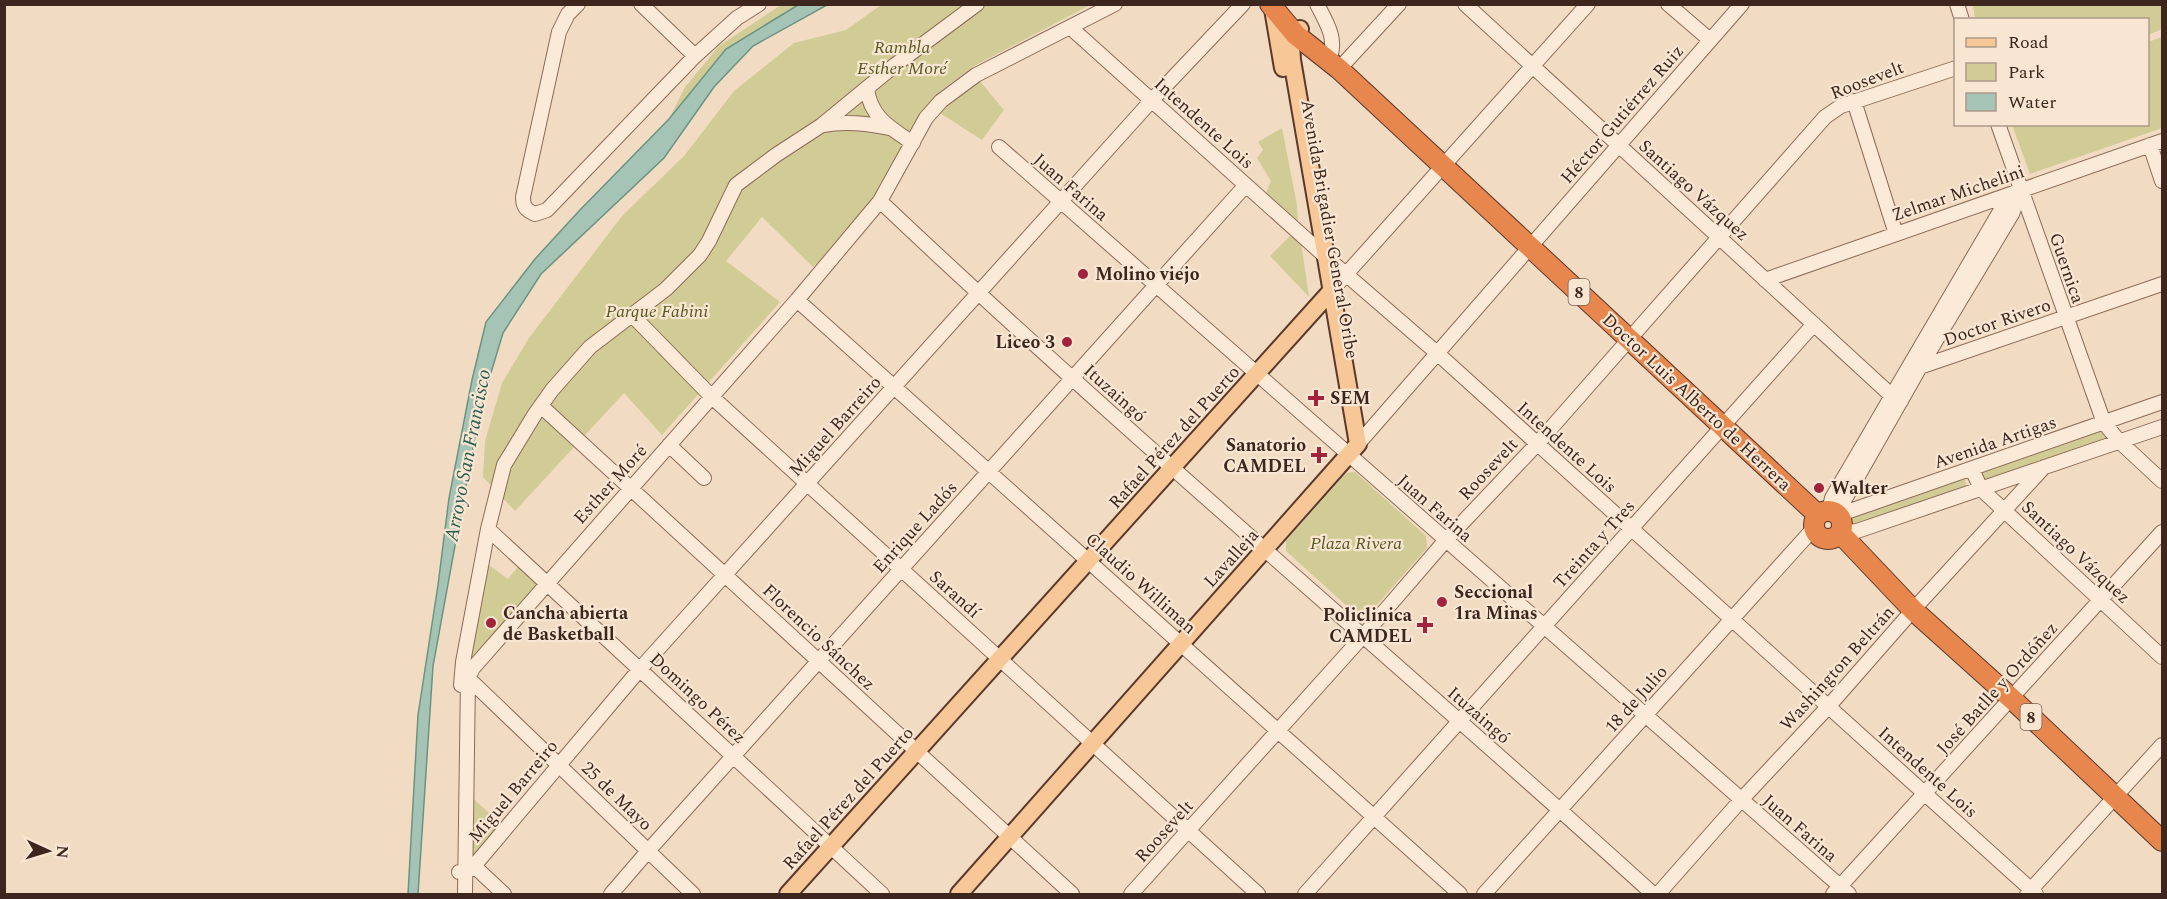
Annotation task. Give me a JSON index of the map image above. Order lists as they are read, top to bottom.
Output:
{
  "streets": {
    "highway": ["8", "Doctor Luis Alberto de Herrera"],
    "main road": ["Avenida Brigadier General Oribe", "Rafael Pérez del Puerto", "Lavalleja"],
    "street": [
      "Roosevelt",
      "Héctor Gutiérrez Ruiz",
      "Intendente Lois",
      "Juan Farina",
      "Santiago Vázquez",
      "Zelmar Michelini",
      "Guernica",
      "Doctor Rivero",
      "Ituzaingó",
      "Miguel Barreiro",
      "Avenida Artigas",
      "Esther Moré",
      "Enrique Ladós",
      "Treinta y Tres",
      "Claudio Williman",
      "Sarandí",
      "Florencio Sánchez",
      "Washington Beltrán",
      "José Batlle y Ordóñez",
      "Domingo Pérez",
      "18 de Julio",
      "25 de Mayo"
    ]
  },
  "crossings": [
    ["Roosevelt", "Intendente Lois"],
    ["Roosevelt", "Juan Farina"],
    ["Roosevelt", "Santiago Vázquez"],
    ["Roosevelt", "Ituzaingó"],
    ["Roosevelt", "Doctor Luis Alberto de Herrera"],
    ["Roosevelt", "Claudio Williman"],
    ["Roosevelt", "Sarandí"],
    ["Héctor Gutiérrez Ruiz", "Santiago Vázquez"],
    ["Héctor Gutiérrez Ruiz", "Doctor Luis Alberto de Herrera"],
    ["Héctor Gutiérrez Ruiz", "Lavalleja"],
    ["Intendente Lois", "Avenida Brigadier General Oribe"],
    ["Intendente Lois", "Miguel Barreiro"],
    ["Intendente Lois", "Rafael Pérez del Puerto"],
    ["Intendente Lois", "Esther Moré"],
    ["Intendente Lois", "Enrique Ladós"],
    ["Intendente Lois", "Treinta y Tres"],
    ["Intendente Lois", "Lavalleja"],
    ["Intendente Lois", "Washington Beltrán"],
    ["Intendente Lois", "José Batlle y Ordóñez"],
    ["Intendente Lois", "18 de Julio"],
    ["Juan Farina", "Avenida Brigadier General Oribe"],
    ["Juan Farina", "Miguel Barreiro"],
    ["Juan Farina", "Rafael Pérez del Puerto"],
    ["Juan Farina", "Enrique Ladós"],
    ["Juan Farina", "Treinta y Tres"],
    ["Juan Farina", "Lavalleja"],
    ["Juan Farina", "Washington Beltrán"],
    ["Juan Farina", "José Batlle y Ordóñez"],
    ["Juan Farina", "18 de Julio"],
    ["Santiago Vázquez", "Zelmar Michelini"],
    ["Santiago Vázquez", "Rafael Pérez del Puerto"],
    ["Santiago Vázquez", "Avenida Artigas"],
    ["Santiago Vázquez", "Treinta y Tres"],
    ["Santiago Vázquez", "Washington Beltrán"],
    ["Santiago Vázquez", "José Batlle y Ordóñez"],
    ["Santiago Vázquez", "18 de Julio"],
    ["Zelmar Michelini", "Guernica"],
    ["Zelmar Michelini", "18 de Julio"],
    ["Avenida Brigadier General Oribe", "Doctor Luis Alberto de Herrera"],
    ["Avenida Brigadier General Oribe", "Rafael Pérez del Puerto"],
    ["Avenida Brigadier General Oribe", "Lavalleja"],
    ["Guernica", "Doctor Rivero"],
    ["Guernica", "Avenida Artigas"],
    ["Guernica", "18 de Julio"],
    ["Doctor Rivero", "18 de Julio"],
    ["Ituzaingó", "Miguel Barreiro"],
    ["Ituzaingó", "Rafael Pérez del Puerto"],
    ["Ituzaingó", "Esther Moré"],
    ["Ituzaingó", "Enrique Ladós"],
    ["Ituzaingó", "Treinta y Tres"],
    ["Ituzaingó", "Lavalleja"],
    ["Ituzaingó", "18 de Julio"],
    ["Doctor Luis Alberto de Herrera", "Rafael Pérez del Puerto"],
    ["Doctor Luis Alberto de Herrera", "Avenida Artigas"],
    ["Doctor Luis Alberto de Herrera", "Treinta y Tres"],
    ["Doctor Luis Alberto de Herrera", "Lavalleja"],
    ["Doctor Luis Alberto de Herrera", "Washington Beltrán"],
    ["Doctor Luis Alberto de Herrera", "José Batlle y Ordóñez"],
    ["Doctor Luis Alberto de Herrera", "18 de Julio"],
    ["Miguel Barreiro", "Claudio Williman"],
    ["Miguel Barreiro", "Sarandí"],
    ["Miguel Barreiro", "Florencio Sánchez"],
    ["Miguel Barreiro", "Domingo Pérez"],
    ["Miguel Barreiro", "25 de Mayo"],
    ["Rafael Pérez del Puerto", "Claudio Williman"],
    ["Rafael Pérez del Puerto", "Sarandí"],
    ["Rafael Pérez del Puerto", "Florencio Sánchez"],
    ["Rafael Pérez del Puerto", "Domingo Pérez"],
    ["Avenida Artigas", "18 de Julio"],
    ["Esther Moré", "Claudio Williman"],
    ["Esther Moré", "Sarandí"],
    ["Esther Moré", "Florencio Sánchez"],
    ["Esther Moré", "Domingo Pérez"],
    ["Esther Moré", "25 de Mayo"],
    ["Enrique Ladós", "Claudio Williman"],
    ["Enrique Ladós", "Sarandí"],
    ["Enrique Ladós", "Florencio Sánchez"],
    ["Enrique Ladós", "Domingo Pérez"],
    ["Enrique Ladós", "25 de Mayo"],
    ["Treinta y Tres", "Claudio Williman"],
    ["Lavalleja", "Claudio Williman"],
    ["Lavalleja", "Sarandí"],
    ["Lavalleja", "Florencio Sánchez"]
  ],
  "water": ["Arroyo San Francisco"],
  "parks": ["Rambla Esther Moré", "Parque Fabini", "Plaza Rivera"],
  "places": {
    "other": [
      "Molino viejo",
      "Liceo 3",
      "Walter",
      "Seccional 1ra Minas",
      "Cancha abierta de Basketball"
    ],
    "health": ["SEM", "Sanatorio CAMDEL", "Policlinica CAMDEL"]
  },
  "legend": ["Road", "Park", "Water"],
  "north": "right"
}
